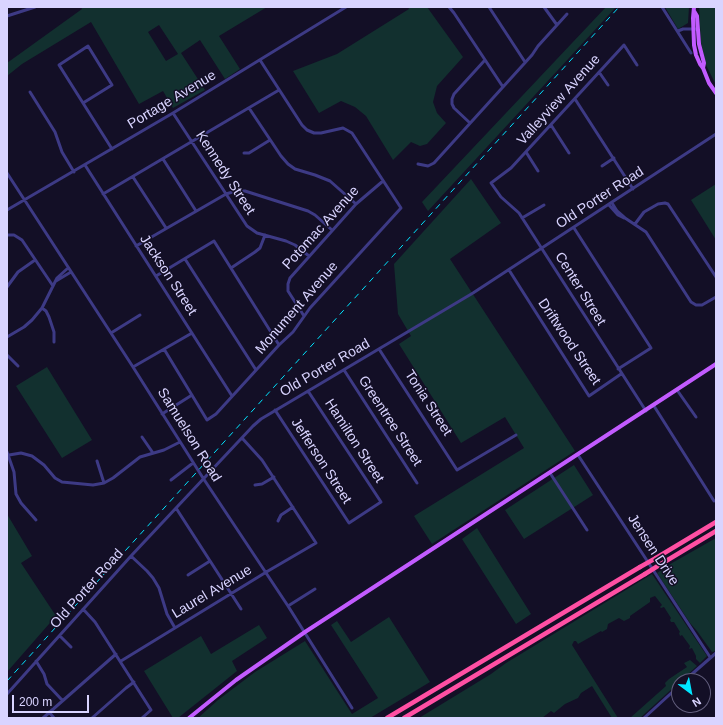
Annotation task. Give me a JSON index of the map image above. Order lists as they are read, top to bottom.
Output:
{
  "streets": {
    "street": [
      "Portage Avenue",
      "Valleyview Avenue",
      "Kennedy Street",
      "Old Porter Road",
      "Potomac Avenue",
      "Jackson Street",
      "Center Street",
      "Monument Avenue",
      "Driftwood Street",
      "Tonia Street",
      "Greentree Street",
      "Samuelson Road",
      "Hamilton Street",
      "Jefferson Street",
      "Jensen Drive",
      "Laurel Avenue"
    ]
  },
  "crossings": [
    ["Portage Avenue", "Kennedy Street"],
    ["Portage Avenue", "Jackson Street"],
    ["Portage Avenue", "Samuelson Road"],
    ["Valleyview Avenue", "Center Street"],
    ["Kennedy Street", "Potomac Avenue"],
    ["Old Porter Road", "Center Street"],
    ["Old Porter Road", "Driftwood Street"],
    ["Old Porter Road", "Tonia Street"],
    ["Old Porter Road", "Greentree Street"],
    ["Old Porter Road", "Samuelson Road"],
    ["Old Porter Road", "Hamilton Street"],
    ["Old Porter Road", "Jefferson Street"],
    ["Potomac Avenue", "Monument Avenue"],
    ["Jackson Street", "Monument Avenue"],
    ["Center Street", "Driftwood Street"],
    ["Samuelson Road", "Laurel Avenue"],
    ["Hamilton Street", "Jefferson Street"]
  ],
  "scale_bar": "200 m",
  "north": "bottom right"
}
